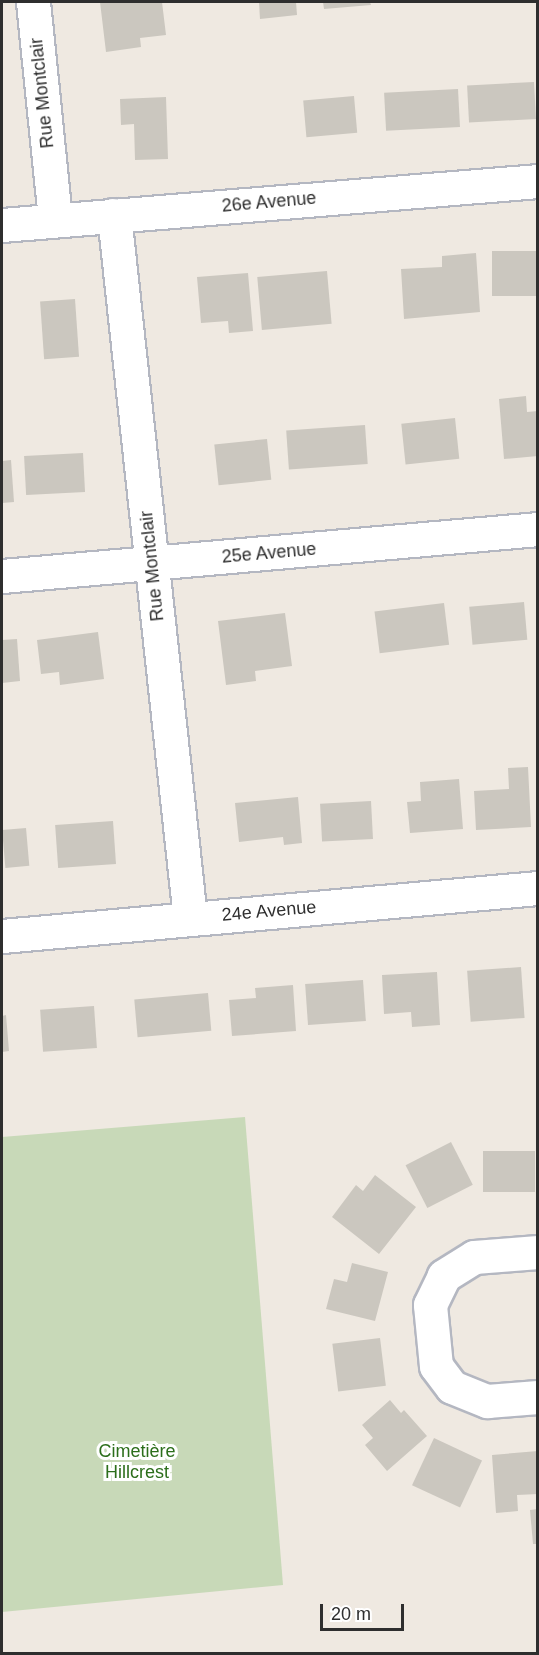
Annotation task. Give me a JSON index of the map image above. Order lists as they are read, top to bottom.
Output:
{
  "streets": {
    "street": [
      "Rue Montclair",
      "26e Avenue",
      "25e Avenue",
      "24e Avenue"
    ]
  },
  "crossings": [
    ["Rue Montclair", "26e Avenue"],
    ["Rue Montclair", "25e Avenue"],
    ["Rue Montclair", "24e Avenue"]
  ],
  "parks": ["Cimetière Hillcrest"],
  "scale_bar": "20 m"
}
